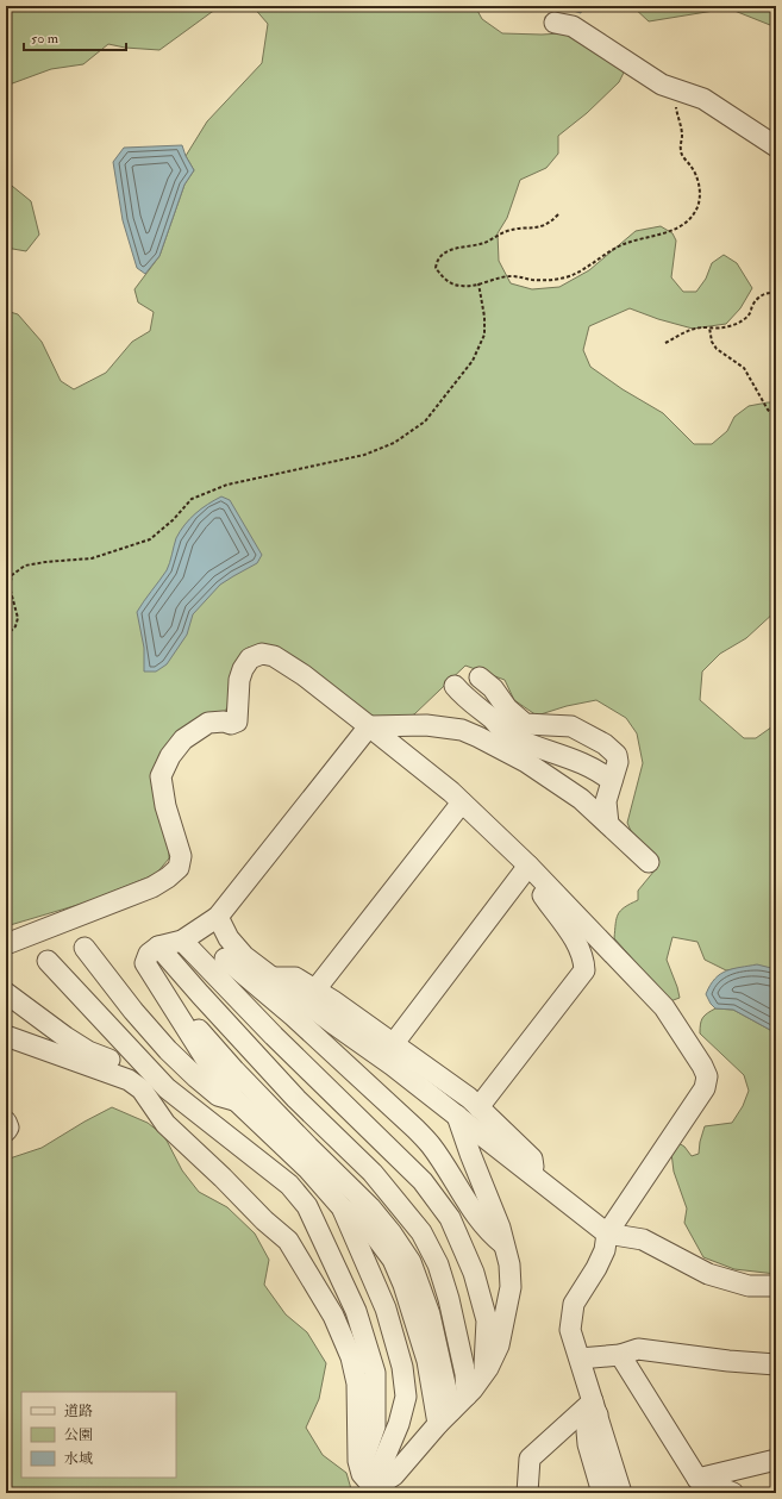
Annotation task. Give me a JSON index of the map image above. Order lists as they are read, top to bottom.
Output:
{
  "legend": ["道路", "公園", "水域"],
  "scale_bar": "50 m"
}
